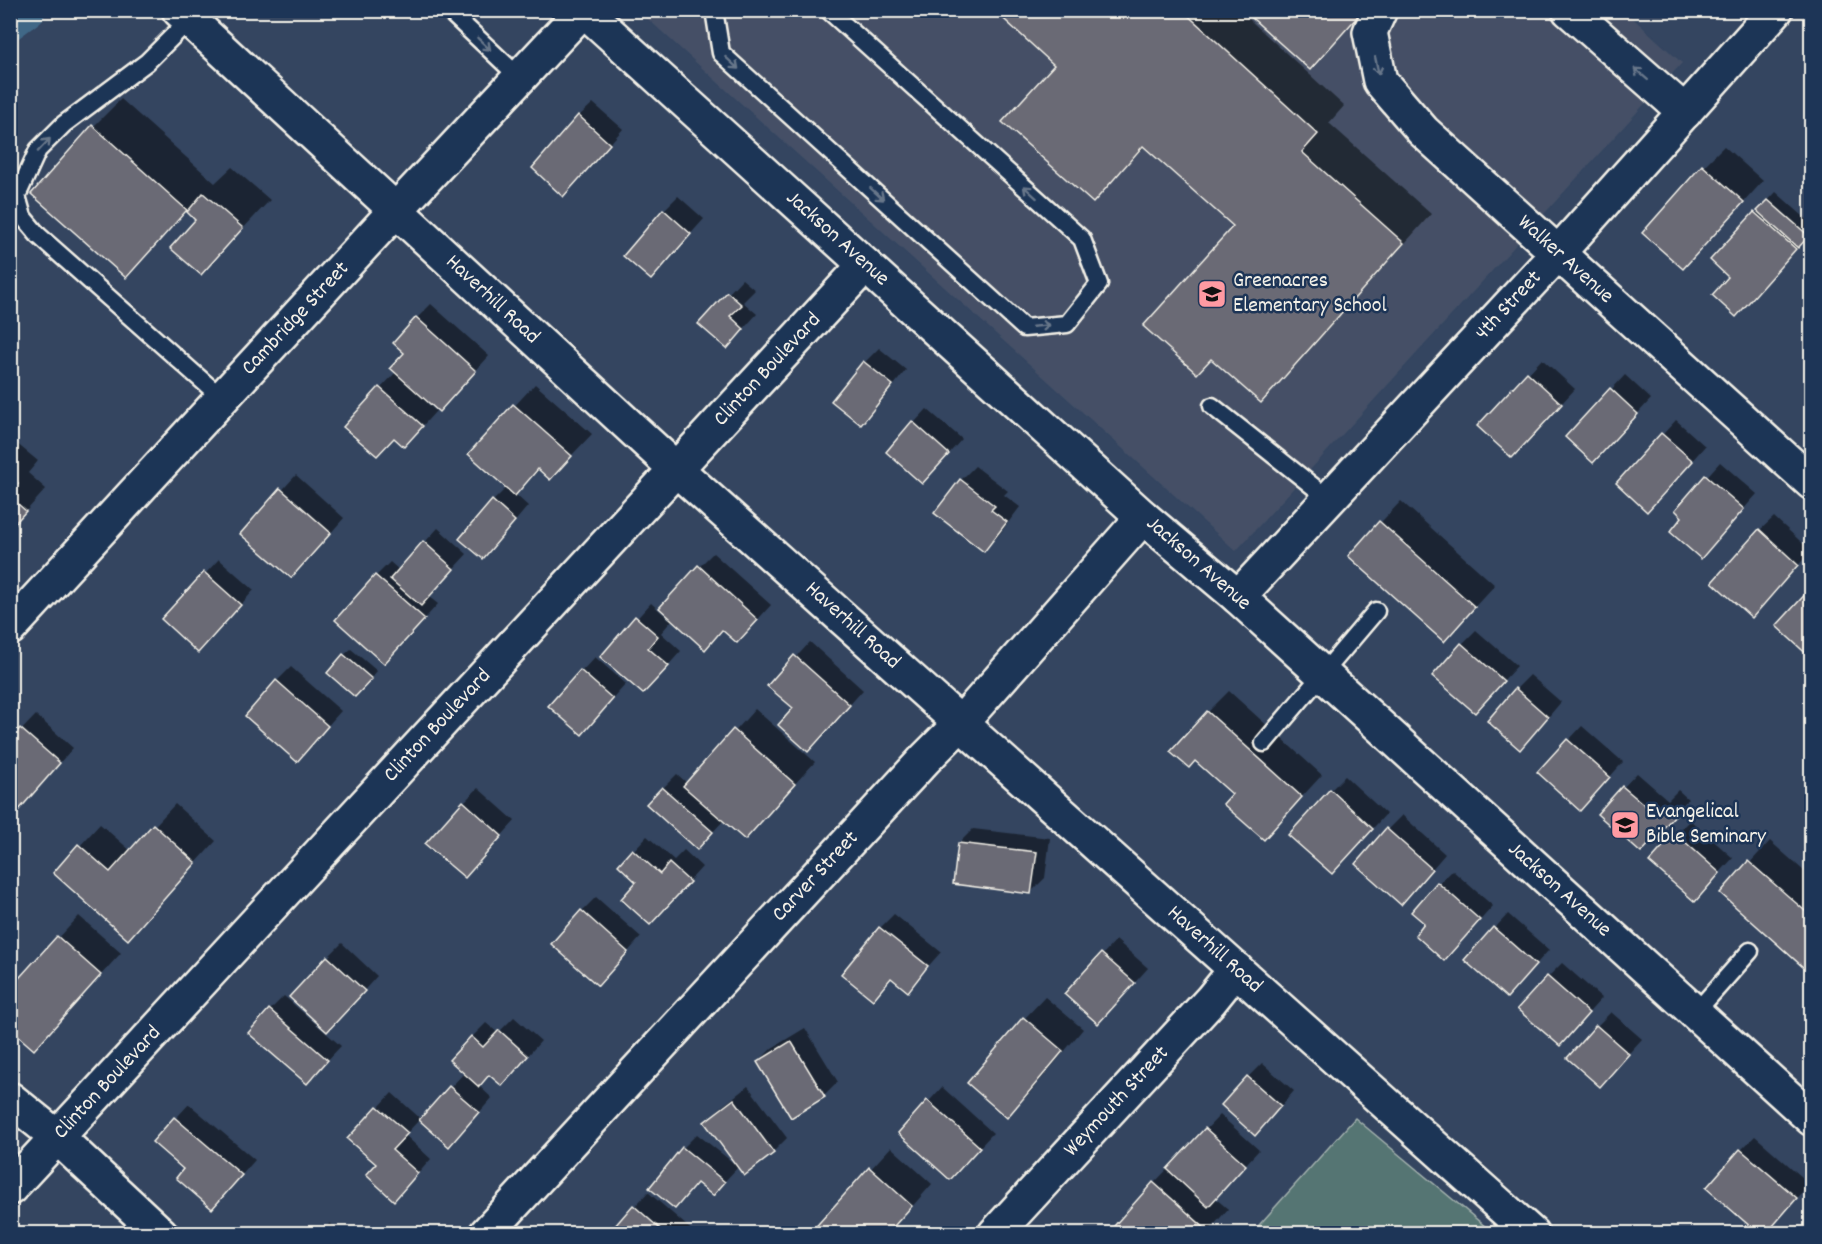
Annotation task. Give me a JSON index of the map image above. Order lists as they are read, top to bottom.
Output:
{
  "streets": {
    "street": [
      "Jackson Avenue",
      "Walker Avenue",
      "Haverhill Road",
      "4th Street",
      "Cambridge Street",
      "Clinton Boulevard",
      "Carver Street",
      "Weymouth Street"
    ]
  },
  "crossings": [
    ["Jackson Avenue", "4th Street"],
    ["Jackson Avenue", "Cambridge Street"],
    ["Jackson Avenue", "Clinton Boulevard"],
    ["Jackson Avenue", "Carver Street"],
    ["Walker Avenue", "4th Street"],
    ["Haverhill Road", "Cambridge Street"],
    ["Haverhill Road", "Clinton Boulevard"],
    ["Haverhill Road", "Carver Street"],
    ["Haverhill Road", "Weymouth Street"]
  ],
  "one_way": ["Walker Avenue"],
  "places": {
    "school or university": ["Greenacres Elementary School", "Evangelical Bible Seminary"]
  }
}
